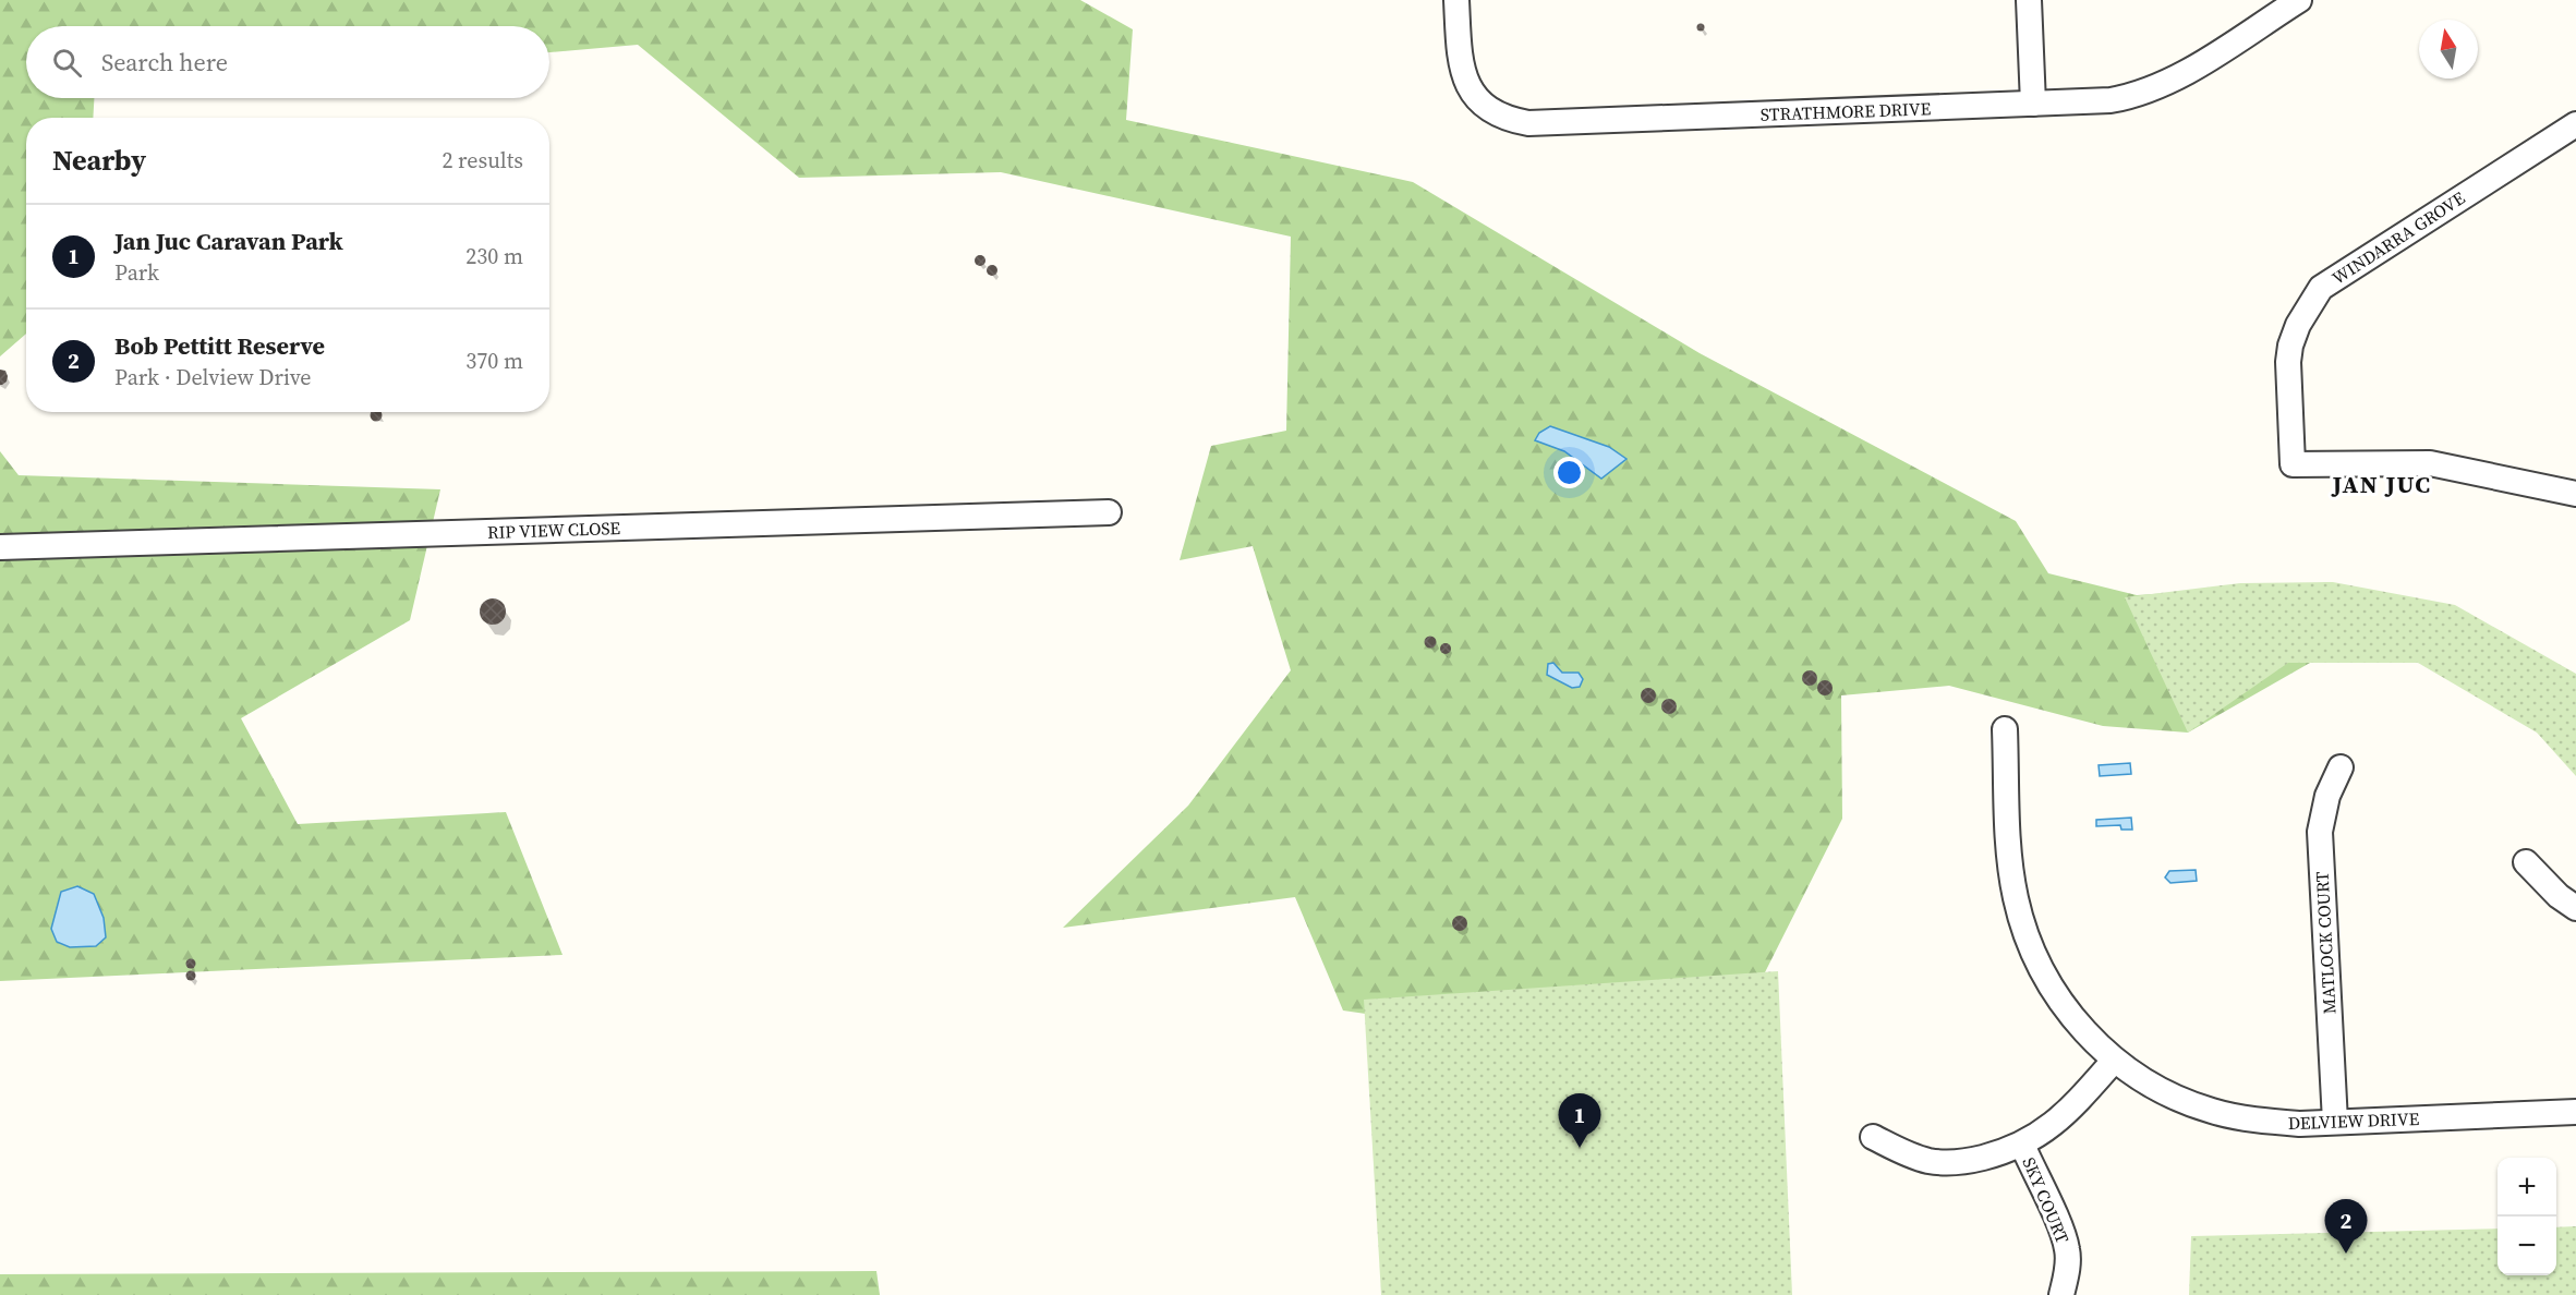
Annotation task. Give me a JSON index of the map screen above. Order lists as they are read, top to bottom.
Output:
{
  "streets": {
    "street": [
      "STRATHMORE DRIVE",
      "WINDARRA GROVE",
      "RIP VIEW CLOSE",
      "MATLOCK COURT",
      "DELVIEW DRIVE",
      "SKY COURT"
    ]
  },
  "crossings": [
    ["MATLOCK COURT", "DELVIEW DRIVE"]
  ],
  "districts": ["JAN JUC"],
  "north": "top",
  "page": {
    "search": "Search here",
    "heading": ["Nearby", "2 results"],
    "list": [
      {
        "mark": "1",
        "name": "Jan Juc Caravan Park",
        "note": "Park",
        "value": "230 m"
      },
      {
        "mark": "2",
        "name": "Bob Pettitt Reserve",
        "note": "Park · Delview Drive",
        "value": "370 m"
      }
    ],
    "pins": ["1", "2"],
    "map_buttons": ["+", "−"]
  }
}
